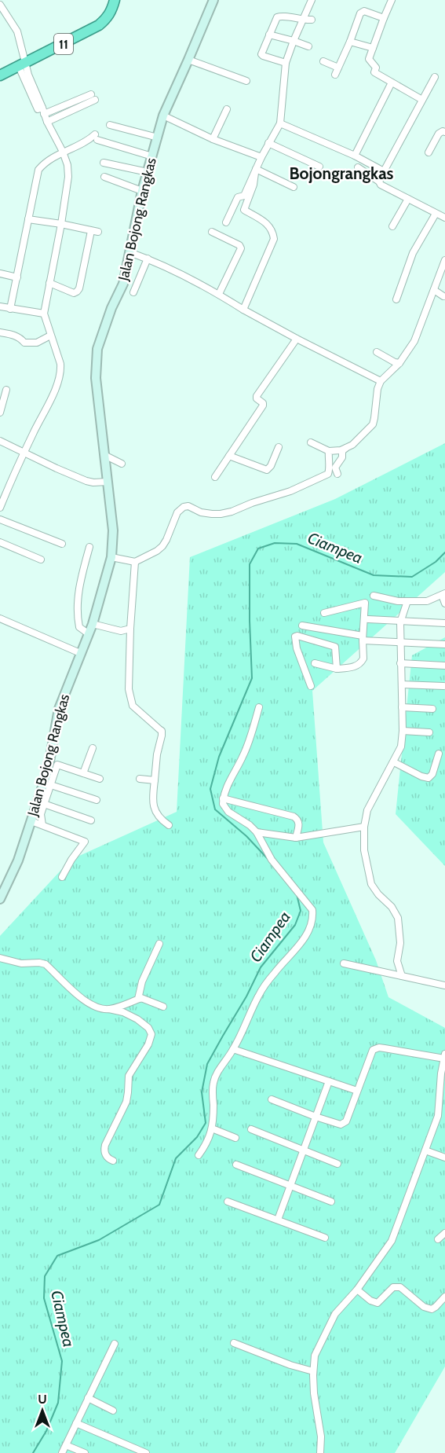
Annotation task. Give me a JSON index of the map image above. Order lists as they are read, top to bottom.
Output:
{
  "streets": {
    "highway": ["11"],
    "main road": ["Jalan Bojong Rangkas"]
  },
  "districts": ["Bojongrangkas"],
  "water": ["Ciampea"],
  "north": "top"
}
